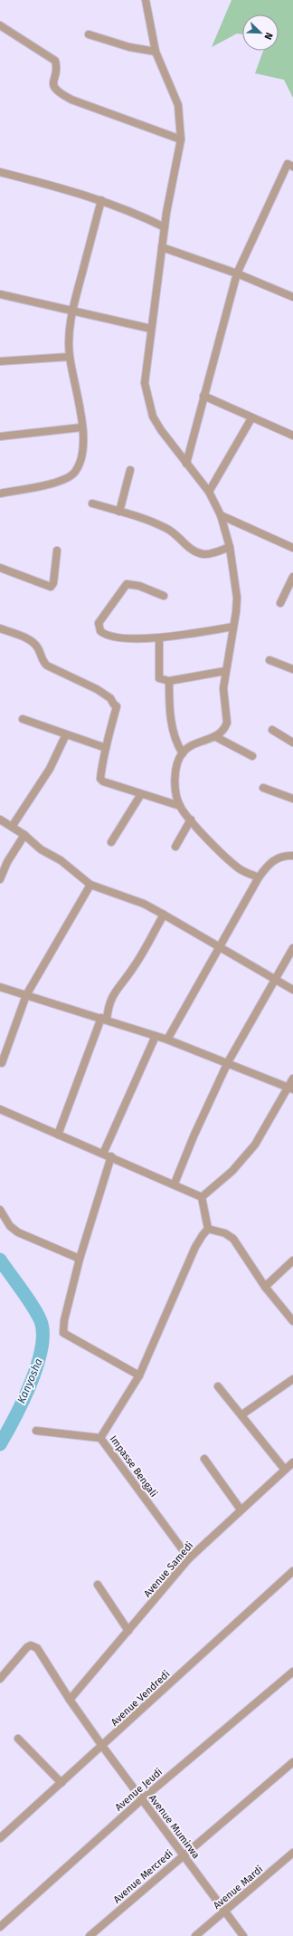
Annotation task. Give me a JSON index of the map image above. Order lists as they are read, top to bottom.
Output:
{
  "streets": {
    "street": [
      "Impasse Bengali",
      "Avenue Samedi",
      "Avenue Vendredi",
      "Avenue Jeudi",
      "Avenue Mumirwa",
      "Avenue Mercredi",
      "Avenue Mardi"
    ]
  },
  "crossings": [
    ["Impasse Bengali", "Avenue Samedi"],
    ["Avenue Samedi", "Avenue Mumirwa"],
    ["Avenue Vendredi", "Avenue Mumirwa"],
    ["Avenue Jeudi", "Avenue Mumirwa"],
    ["Avenue Mumirwa", "Avenue Mercredi"],
    ["Avenue Mumirwa", "Avenue Mardi"]
  ],
  "water": ["Kanyosha"],
  "north": "bottom right"
}
